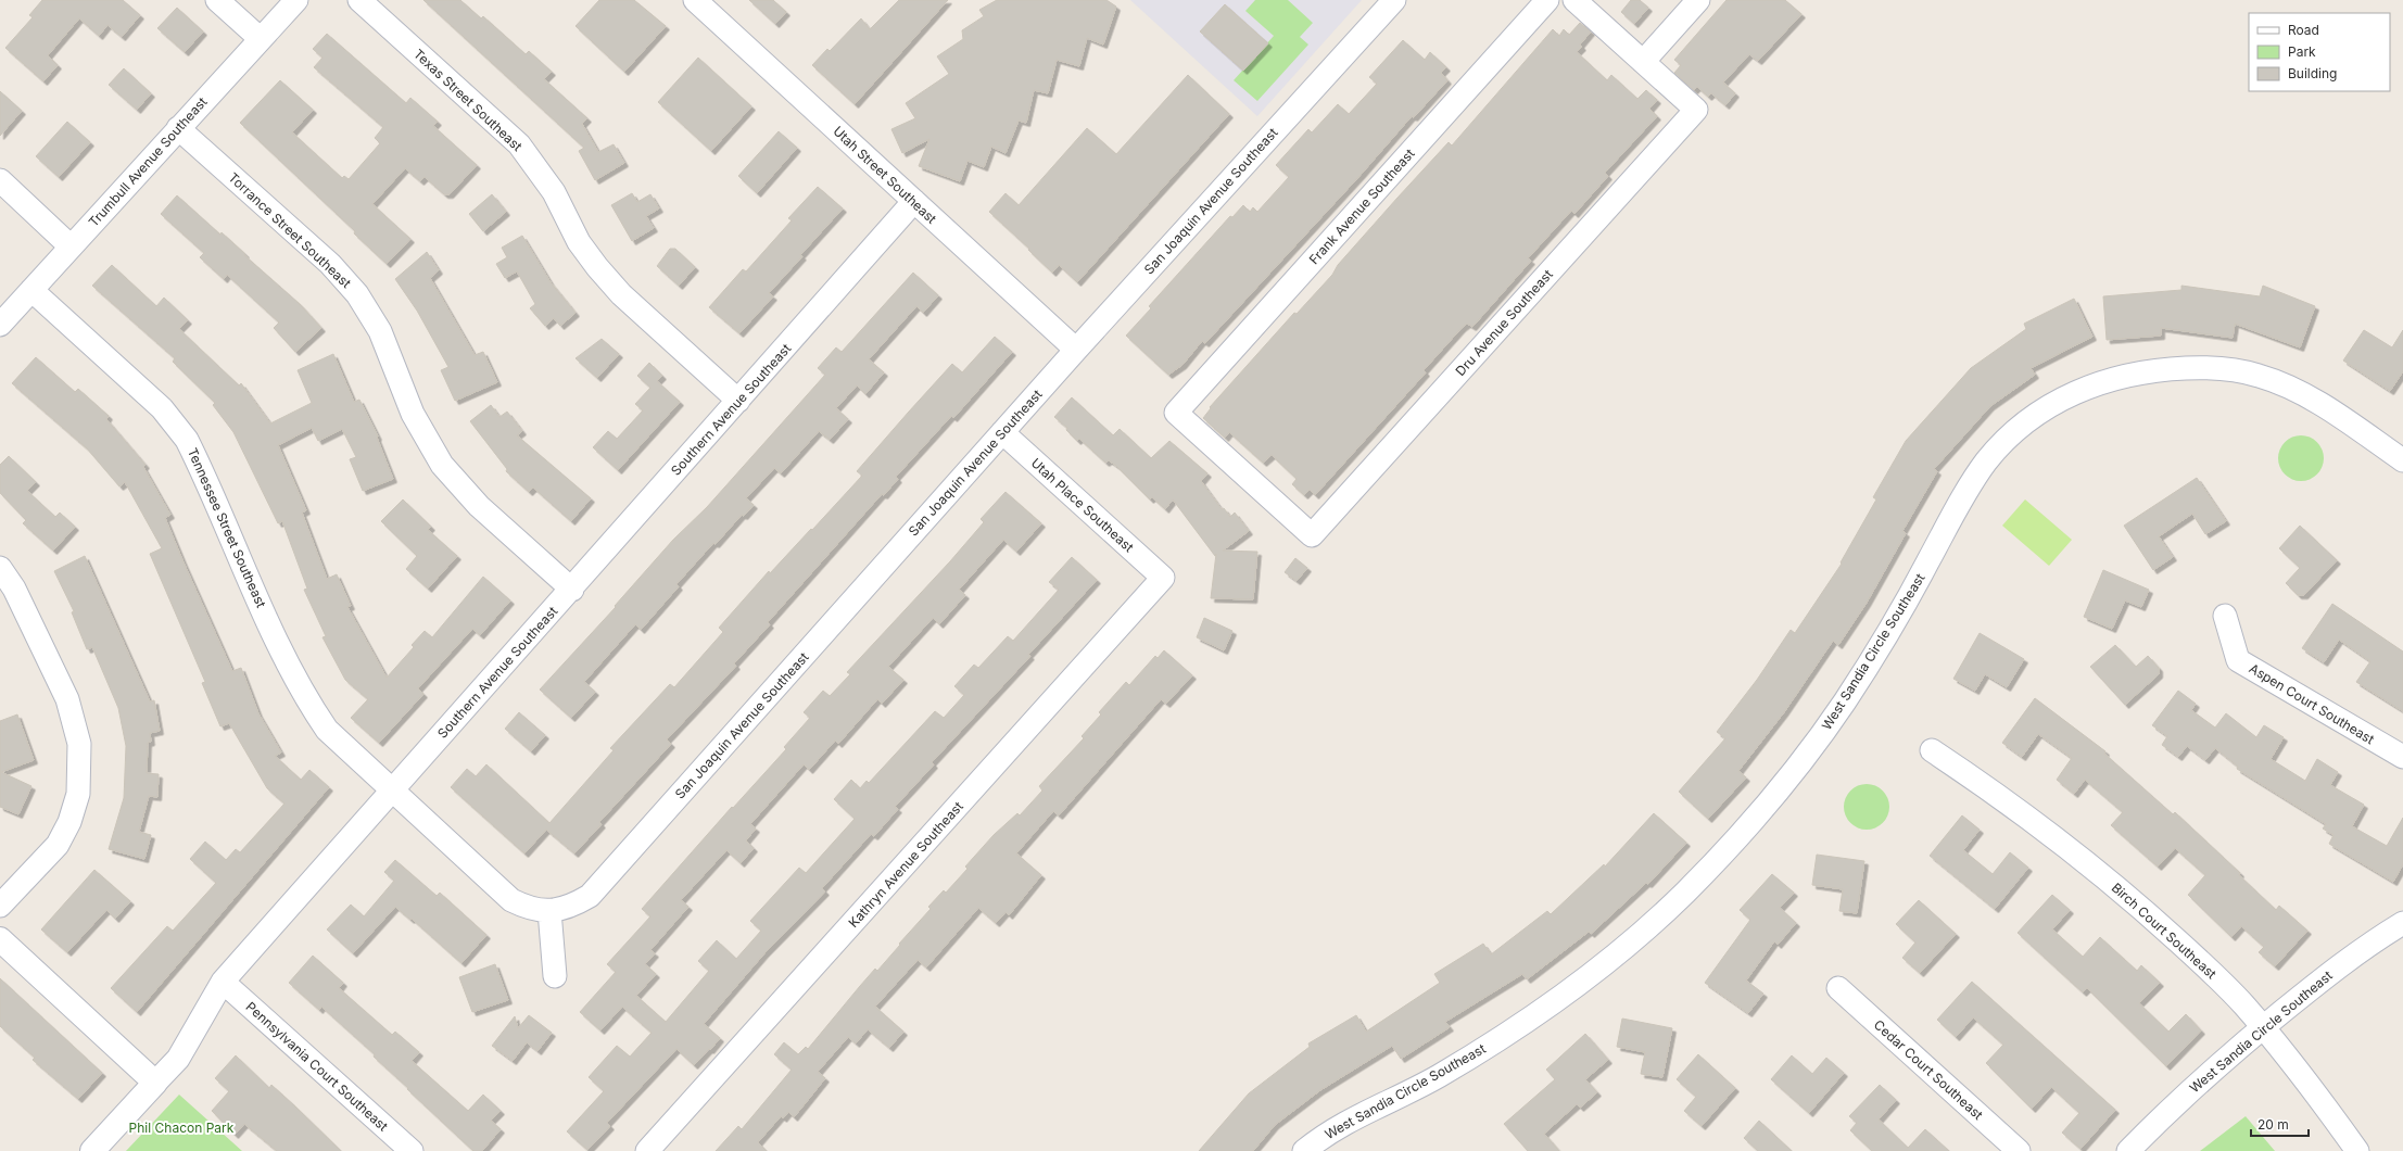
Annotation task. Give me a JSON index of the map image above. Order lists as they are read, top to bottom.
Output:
{
  "streets": {
    "street": [
      "Texas Street Southeast",
      "Trumbull Avenue Southeast",
      "Utah Street Southeast",
      "San Joaquin Avenue Southeast",
      "Frank Avenue Southeast",
      "Torrance Street Southeast",
      "Dru Avenue Southeast",
      "Southern Avenue Southeast",
      "Utah Place Southeast",
      "Tennessee Street Southeast",
      "West Sandia Circle Southeast",
      "Aspen Court Southeast",
      "Kathryn Avenue Southeast",
      "Birch Court Southeast",
      "Pennsylvania Court Southeast",
      "Cedar Court Southeast"
    ]
  },
  "crossings": [
    ["Texas Street Southeast", "Southern Avenue Southeast"],
    ["Trumbull Avenue Southeast", "Torrance Street Southeast"],
    ["Trumbull Avenue Southeast", "Tennessee Street Southeast"],
    ["Utah Street Southeast", "San Joaquin Avenue Southeast"],
    ["Utah Street Southeast", "Southern Avenue Southeast"],
    ["San Joaquin Avenue Southeast", "Utah Place Southeast"],
    ["San Joaquin Avenue Southeast", "Tennessee Street Southeast"],
    ["Frank Avenue Southeast", "Dru Avenue Southeast"],
    ["Torrance Street Southeast", "Southern Avenue Southeast"],
    ["Southern Avenue Southeast", "Tennessee Street Southeast"],
    ["Southern Avenue Southeast", "Pennsylvania Court Southeast"],
    ["Utah Place Southeast", "Kathryn Avenue Southeast"],
    ["West Sandia Circle Southeast", "Birch Court Southeast"]
  ],
  "parks": ["Phil Chacon Park"],
  "legend": ["Road", "Park", "Building"],
  "scale_bar": "20 m"
}
